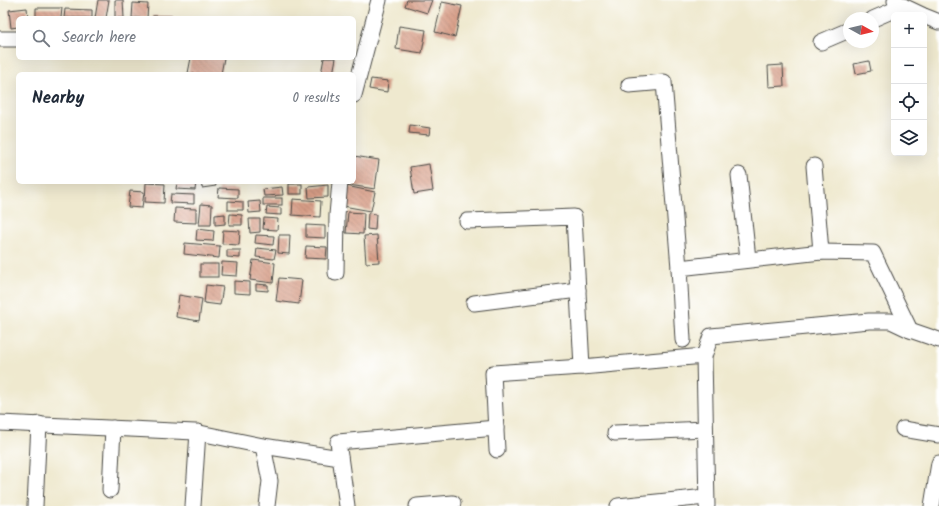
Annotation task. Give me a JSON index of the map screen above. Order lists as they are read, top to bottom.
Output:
{
  "north": "right",
  "page": {
    "map_buttons": ["+", "−"],
    "search": "Search here",
    "heading": ["Nearby", "0 results"]
  }
}
